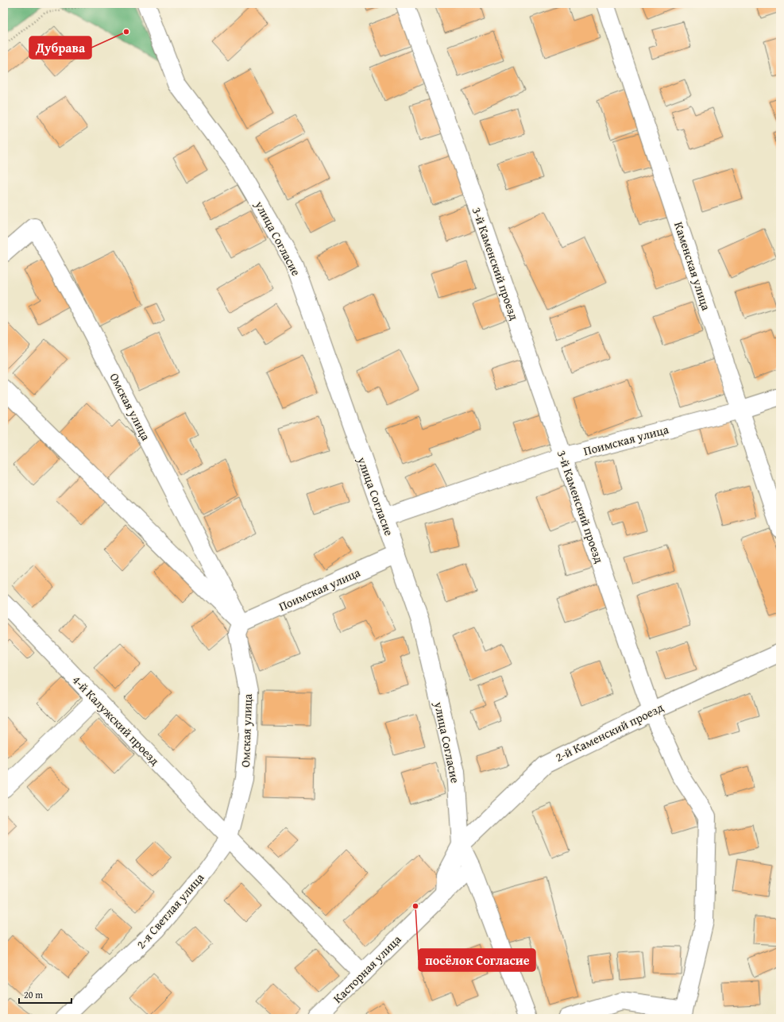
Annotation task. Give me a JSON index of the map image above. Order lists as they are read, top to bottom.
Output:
{
  "streets": {
    "street": [
      "улица Согласие",
      "3-й Каменский проезд",
      "Каменская улица",
      "Омская улица",
      "Поимская улица",
      "4-й Калужский проезд",
      "2-й Каменский проезд",
      "2-я Светлая улица",
      "Касторная улица"
    ]
  },
  "crossings": [
    ["улица Согласие", "Поимская улица"],
    ["улица Согласие", "2-й Каменский проезд"],
    ["улица Согласие", "Касторная улица"],
    ["3-й Каменский проезд", "Поимская улица"],
    ["3-й Каменский проезд", "2-й Каменский проезд"],
    ["Каменская улица", "Поимская улица"],
    ["Омская улица", "Поимская улица"],
    ["Омская улица", "4-й Калужский проезд"],
    ["Омская улица", "2-я Светлая улица"],
    ["4-й Калужский проезд", "2-я Светлая улица"],
    ["4-й Калужский проезд", "Касторная улица"]
  ],
  "places": ["Дубрава", "посёлок Согласие"],
  "scale_bar": "20 m"
}
